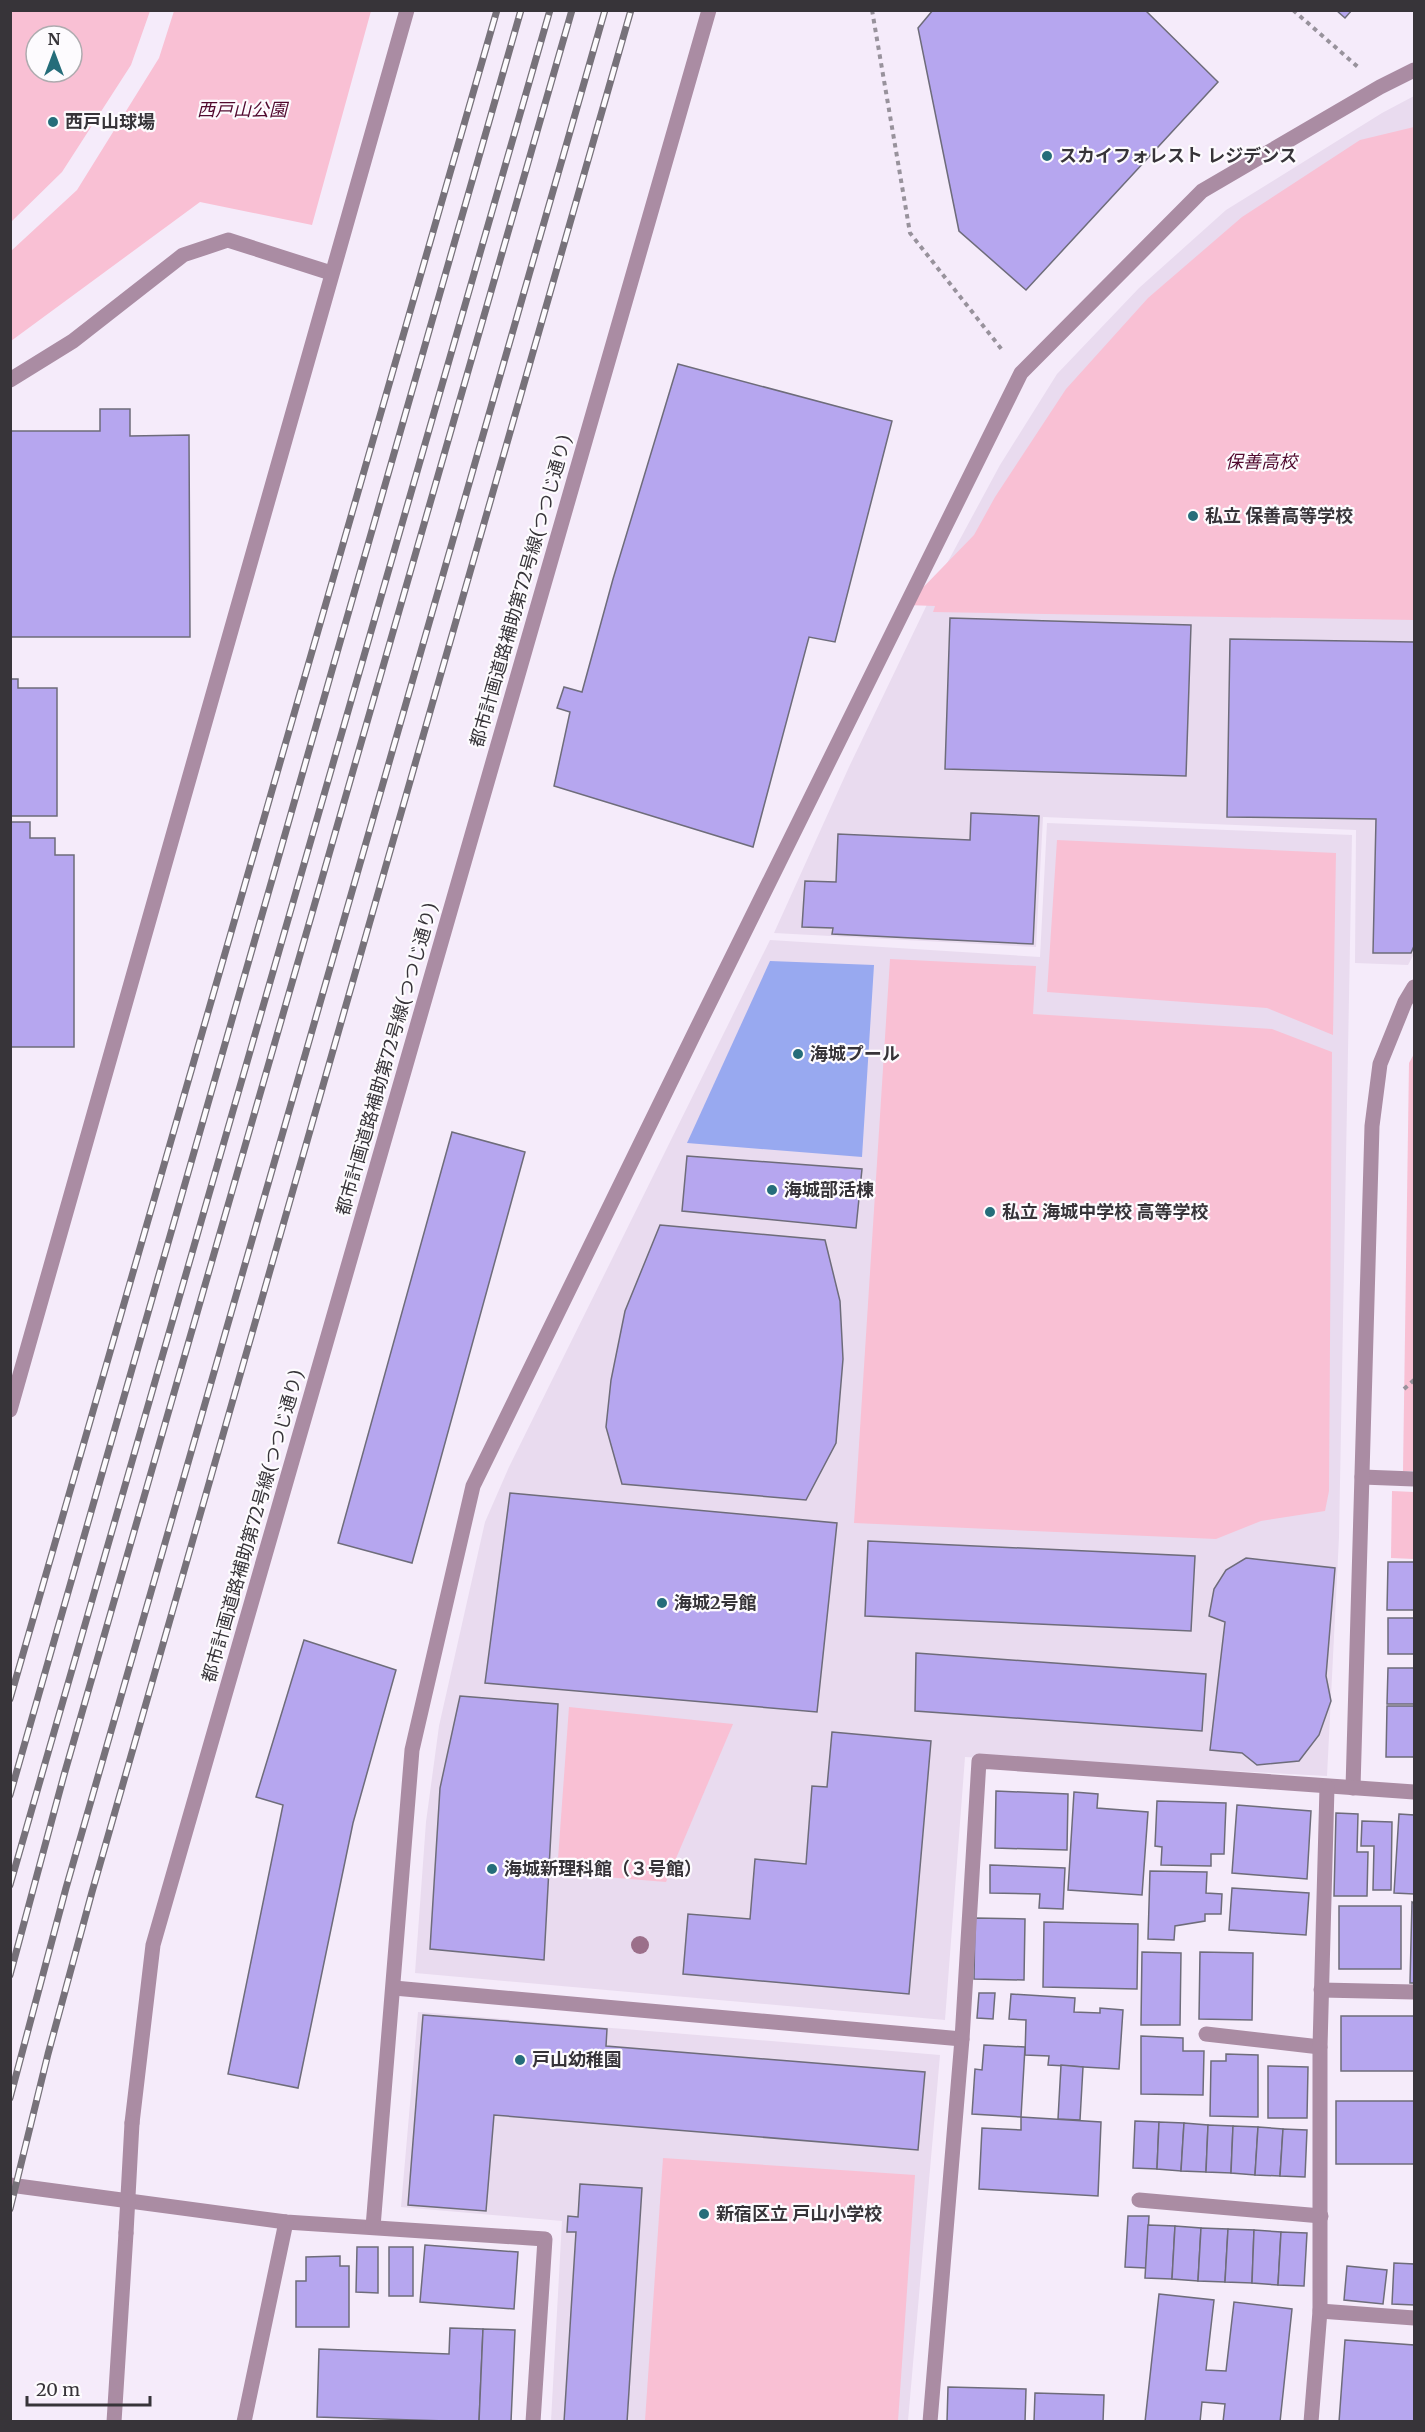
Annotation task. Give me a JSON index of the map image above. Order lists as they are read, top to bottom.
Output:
{
  "streets": {
    "street": ["都市計画道路補助第72号線(つつじ通り)"]
  },
  "parks": ["西戸山公園", "保善高校"],
  "places": [
    "西戸山球場",
    "スカイフォレスト レジデンス",
    "私立 保善高等学校",
    "海城プール",
    "海城部活棟",
    "私立 海城中学校 高等学校",
    "海城2号館",
    "海城新理科館（３号館）",
    "戸山幼稚園",
    "新宿区立 戸山小学校"
  ],
  "scale_bar": "20 m",
  "north": "top"
}
